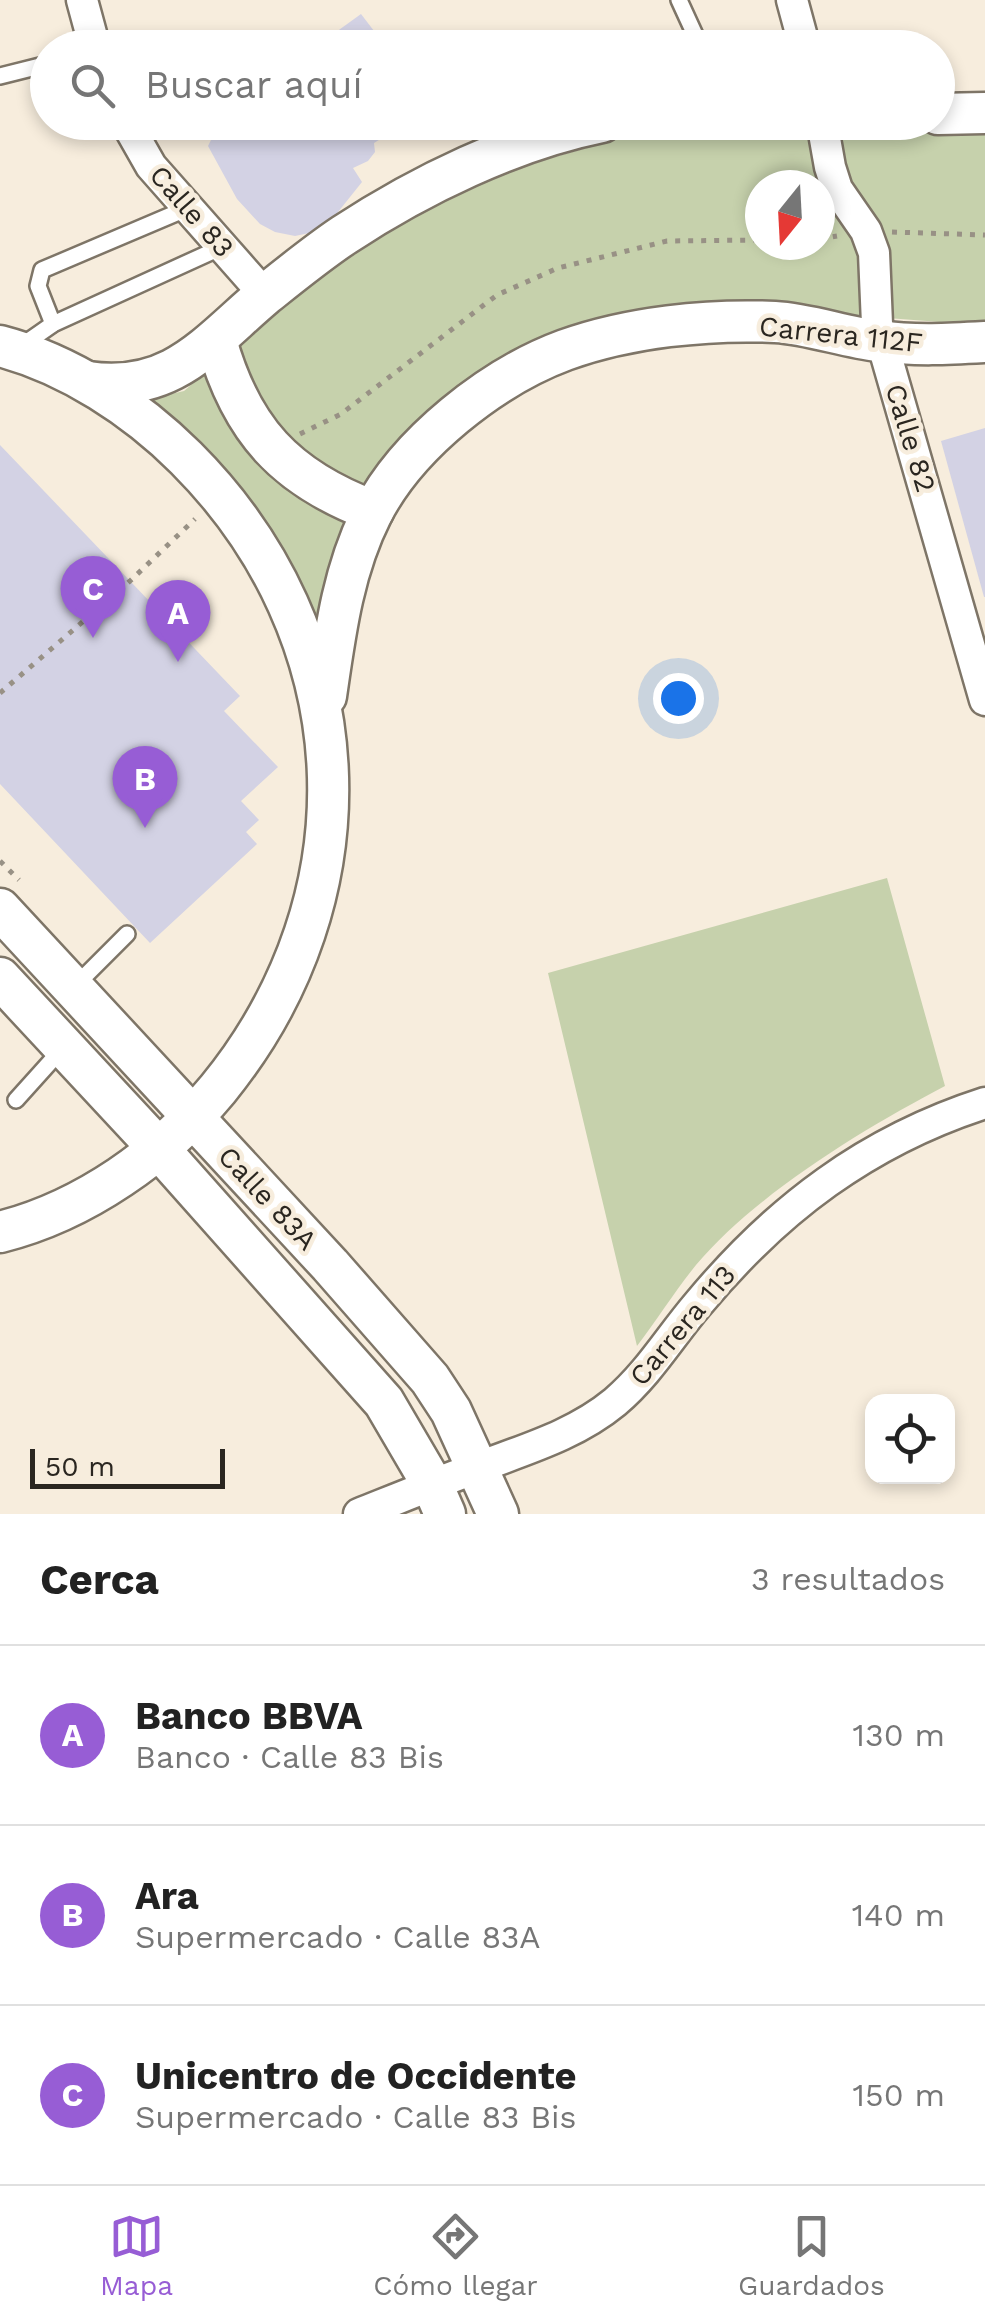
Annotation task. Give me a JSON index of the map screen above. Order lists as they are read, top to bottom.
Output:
{
  "streets": {
    "street": [
      "Calle 83",
      "Carrera 112F",
      "Calle 82",
      "Calle 83A",
      "Carrera 113"
    ]
  },
  "crossings": [
    ["Carrera 112F", "Calle 82"],
    ["Calle 83A", "Carrera 113"]
  ],
  "scale_bar": "50 m",
  "north": "bottom",
  "page": {
    "search": "Buscar aquí",
    "pins": ["C", "A", "B"],
    "scale": "50 m",
    "heading": ["Cerca", "3 resultados"],
    "list": [
      {
        "mark": "A",
        "name": "Banco BBVA",
        "note": "Banco · Calle 83 Bis",
        "value": "130 m"
      },
      {
        "mark": "B",
        "name": "Ara",
        "note": "Supermercado · Calle 83A",
        "value": "140 m"
      },
      {
        "mark": "C",
        "name": "Unicentro de Occidente",
        "note": "Supermercado · Calle 83 Bis",
        "value": "150 m"
      }
    ],
    "nav": ["Mapa", "Cómo llegar", "Guardados"]
  }
}
